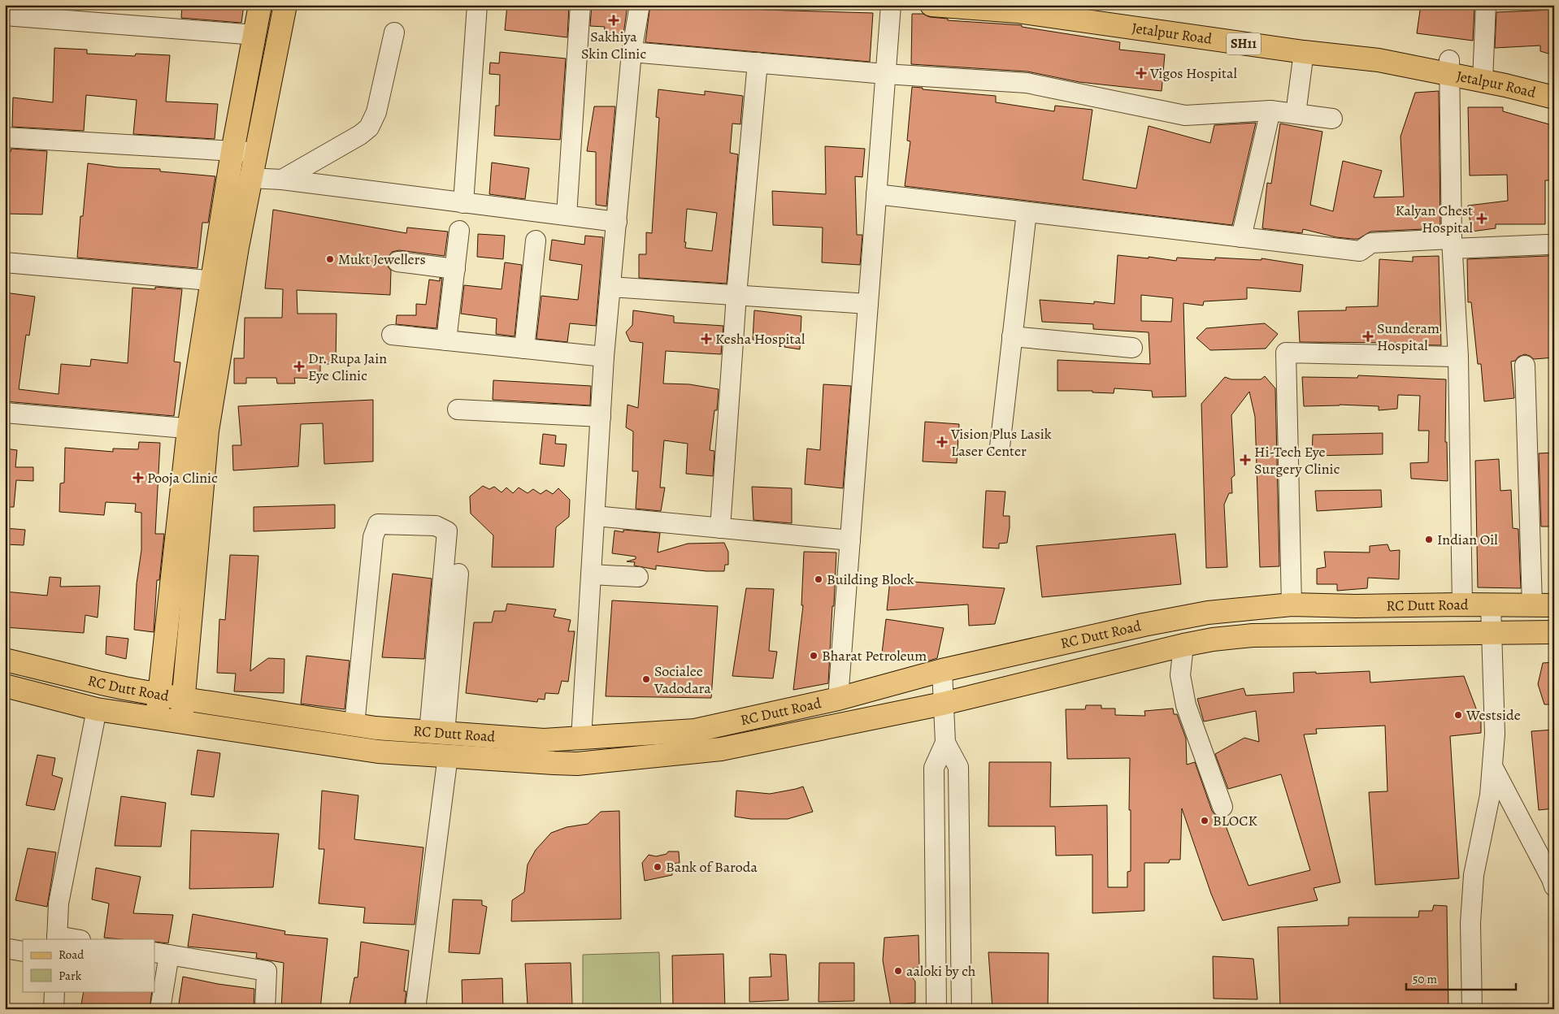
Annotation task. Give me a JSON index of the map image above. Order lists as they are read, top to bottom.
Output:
{
  "streets": {
    "main road": ["Jetalpur Road", "SH11", "RC Dutt Road"]
  },
  "places": {
    "health": [
      "Sakhiya Skin Clinic",
      "Vigos Hospital",
      "Kalyan Chest Hospital",
      "Sunderam Hospital",
      "Kesha Hospital",
      "Dr. Rupa Jain Eye Clinic",
      "Vision Plus Lasik Laser Center",
      "Hi-Tech Eye Surgery Clinic",
      "Pooja Clinic"
    ],
    "other": [
      "Mukt Jewellers",
      "Indian Oil",
      "Building Block",
      "Bharat Petroleum",
      "Socialee Vadodara",
      "Westside",
      "BLOCK",
      "Bank of Baroda",
      "aaloki by ch"
    ]
  },
  "legend": ["Road", "Park"],
  "scale_bar": "50 m"
}
